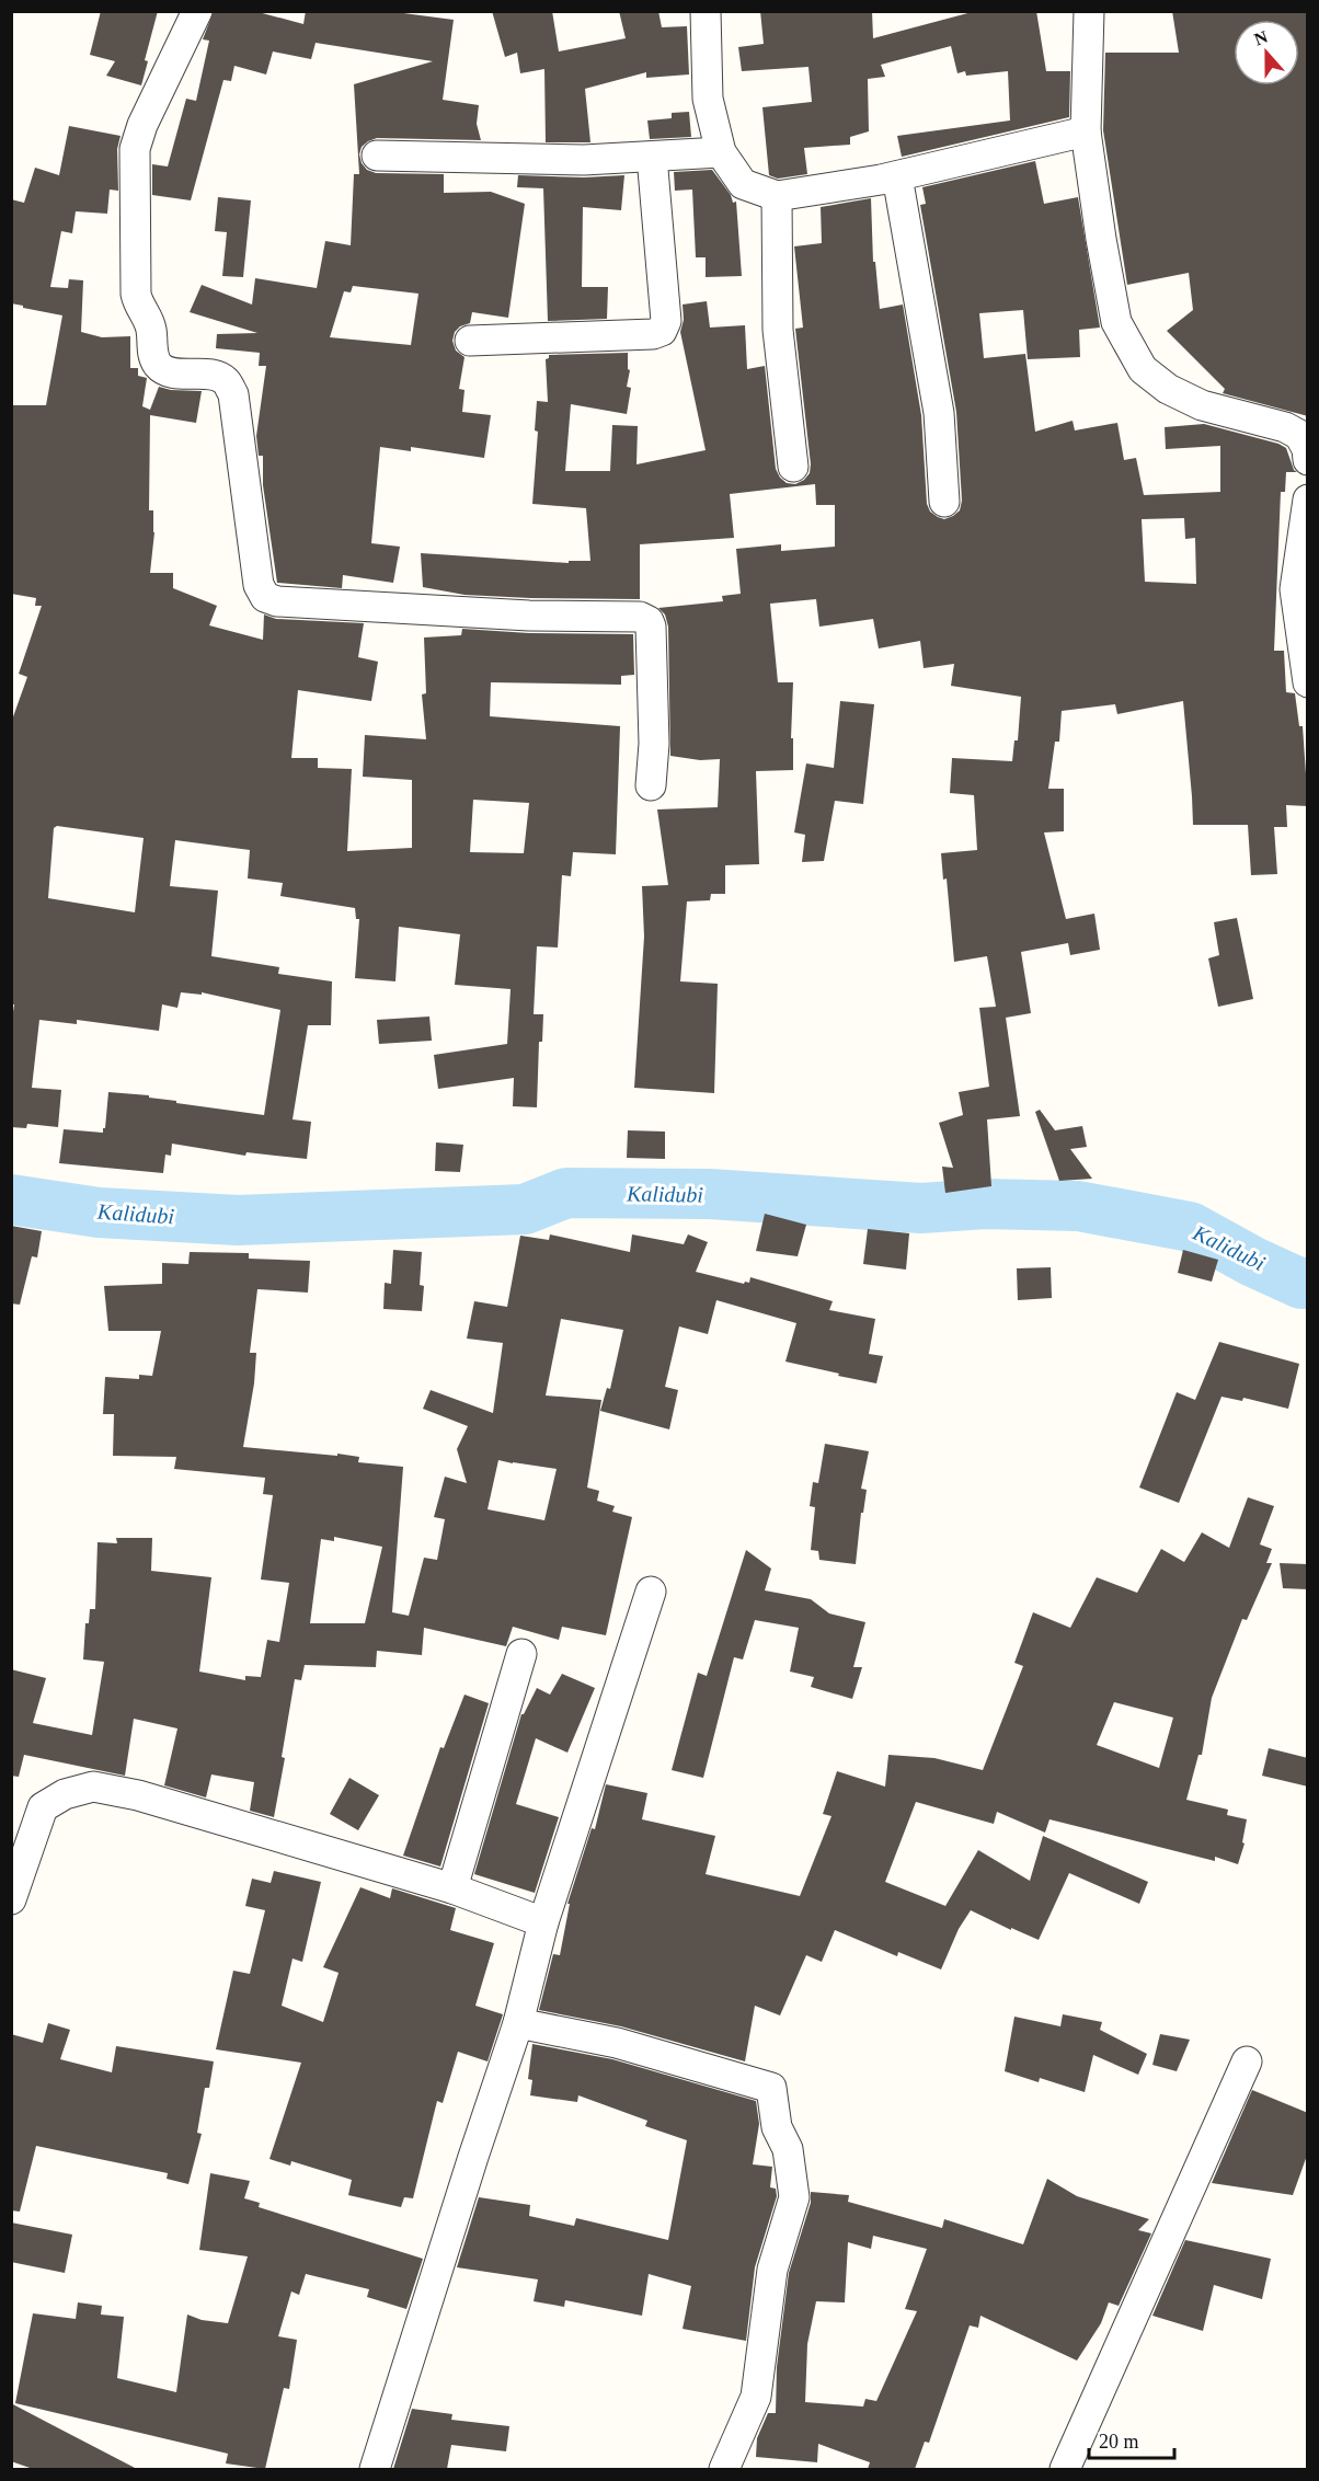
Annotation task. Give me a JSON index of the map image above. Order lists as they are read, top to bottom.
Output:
{
  "water": ["Kalidubi"],
  "scale_bar": "20 m",
  "north": "top"
}
